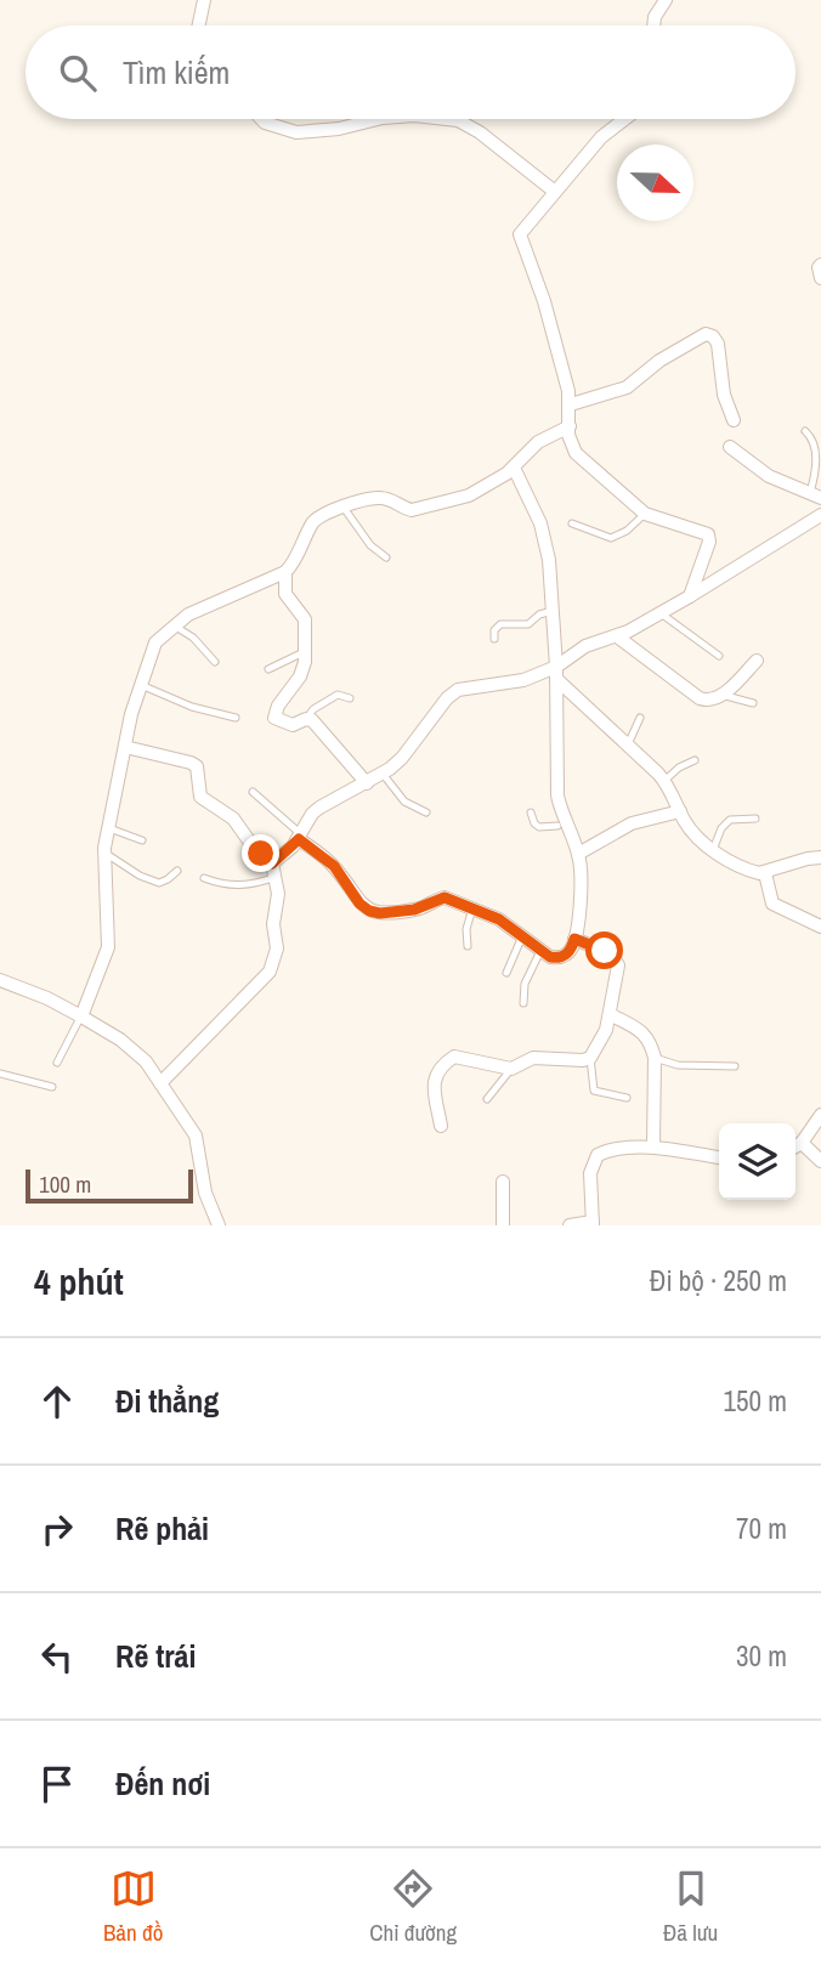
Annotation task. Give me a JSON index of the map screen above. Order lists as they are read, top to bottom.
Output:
{
  "scale_bar": "100 m",
  "north": "right",
  "page": {
    "search": "Tìm kiếm",
    "scale": "100 m",
    "heading": ["4 phút", "Đi bộ · 250 m"],
    "list": [
      ["Đi thẳng", "150 m"],
      ["Rẽ phải", "70 m"],
      ["Rẽ trái", "30 m"],
      "Đến nơi"
    ],
    "nav": ["Bản đồ", "Chỉ đường", "Đã lưu"]
  }
}
